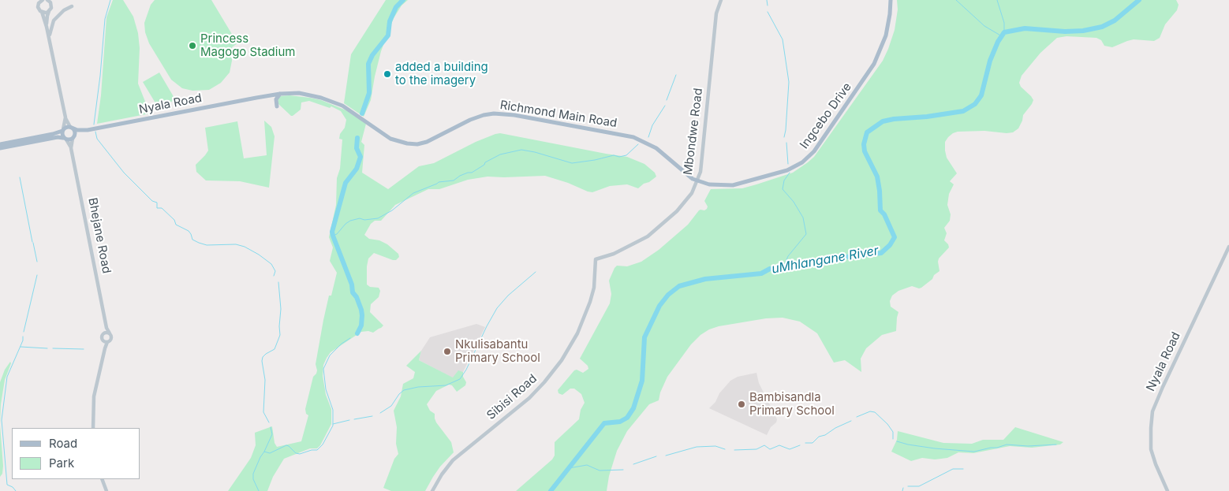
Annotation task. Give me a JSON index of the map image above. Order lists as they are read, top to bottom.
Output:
{
  "streets": {
    "main road": ["Nyala Road", "Richmond Main Road", "Ingcebo Drive"],
    "street": ["Mbondwe Road", "Bhejane Road", "Sibisi Road"]
  },
  "crossings": [
    ["Nyala Road", "Richmond Main Road"],
    ["Nyala Road", "Bhejane Road"],
    ["Richmond Main Road", "Ingcebo Drive"],
    ["Richmond Main Road", "Mbondwe Road"],
    ["Ingcebo Drive", "Mbondwe Road"],
    ["Mbondwe Road", "Sibisi Road"]
  ],
  "water": ["uMhlangane River"],
  "places": [
    "Princess Magogo Stadium",
    "added a building to the imagery",
    "Nkulisabantu Primary School",
    "Bambisandla Primary School"
  ],
  "legend": ["Road", "Park"]
}
